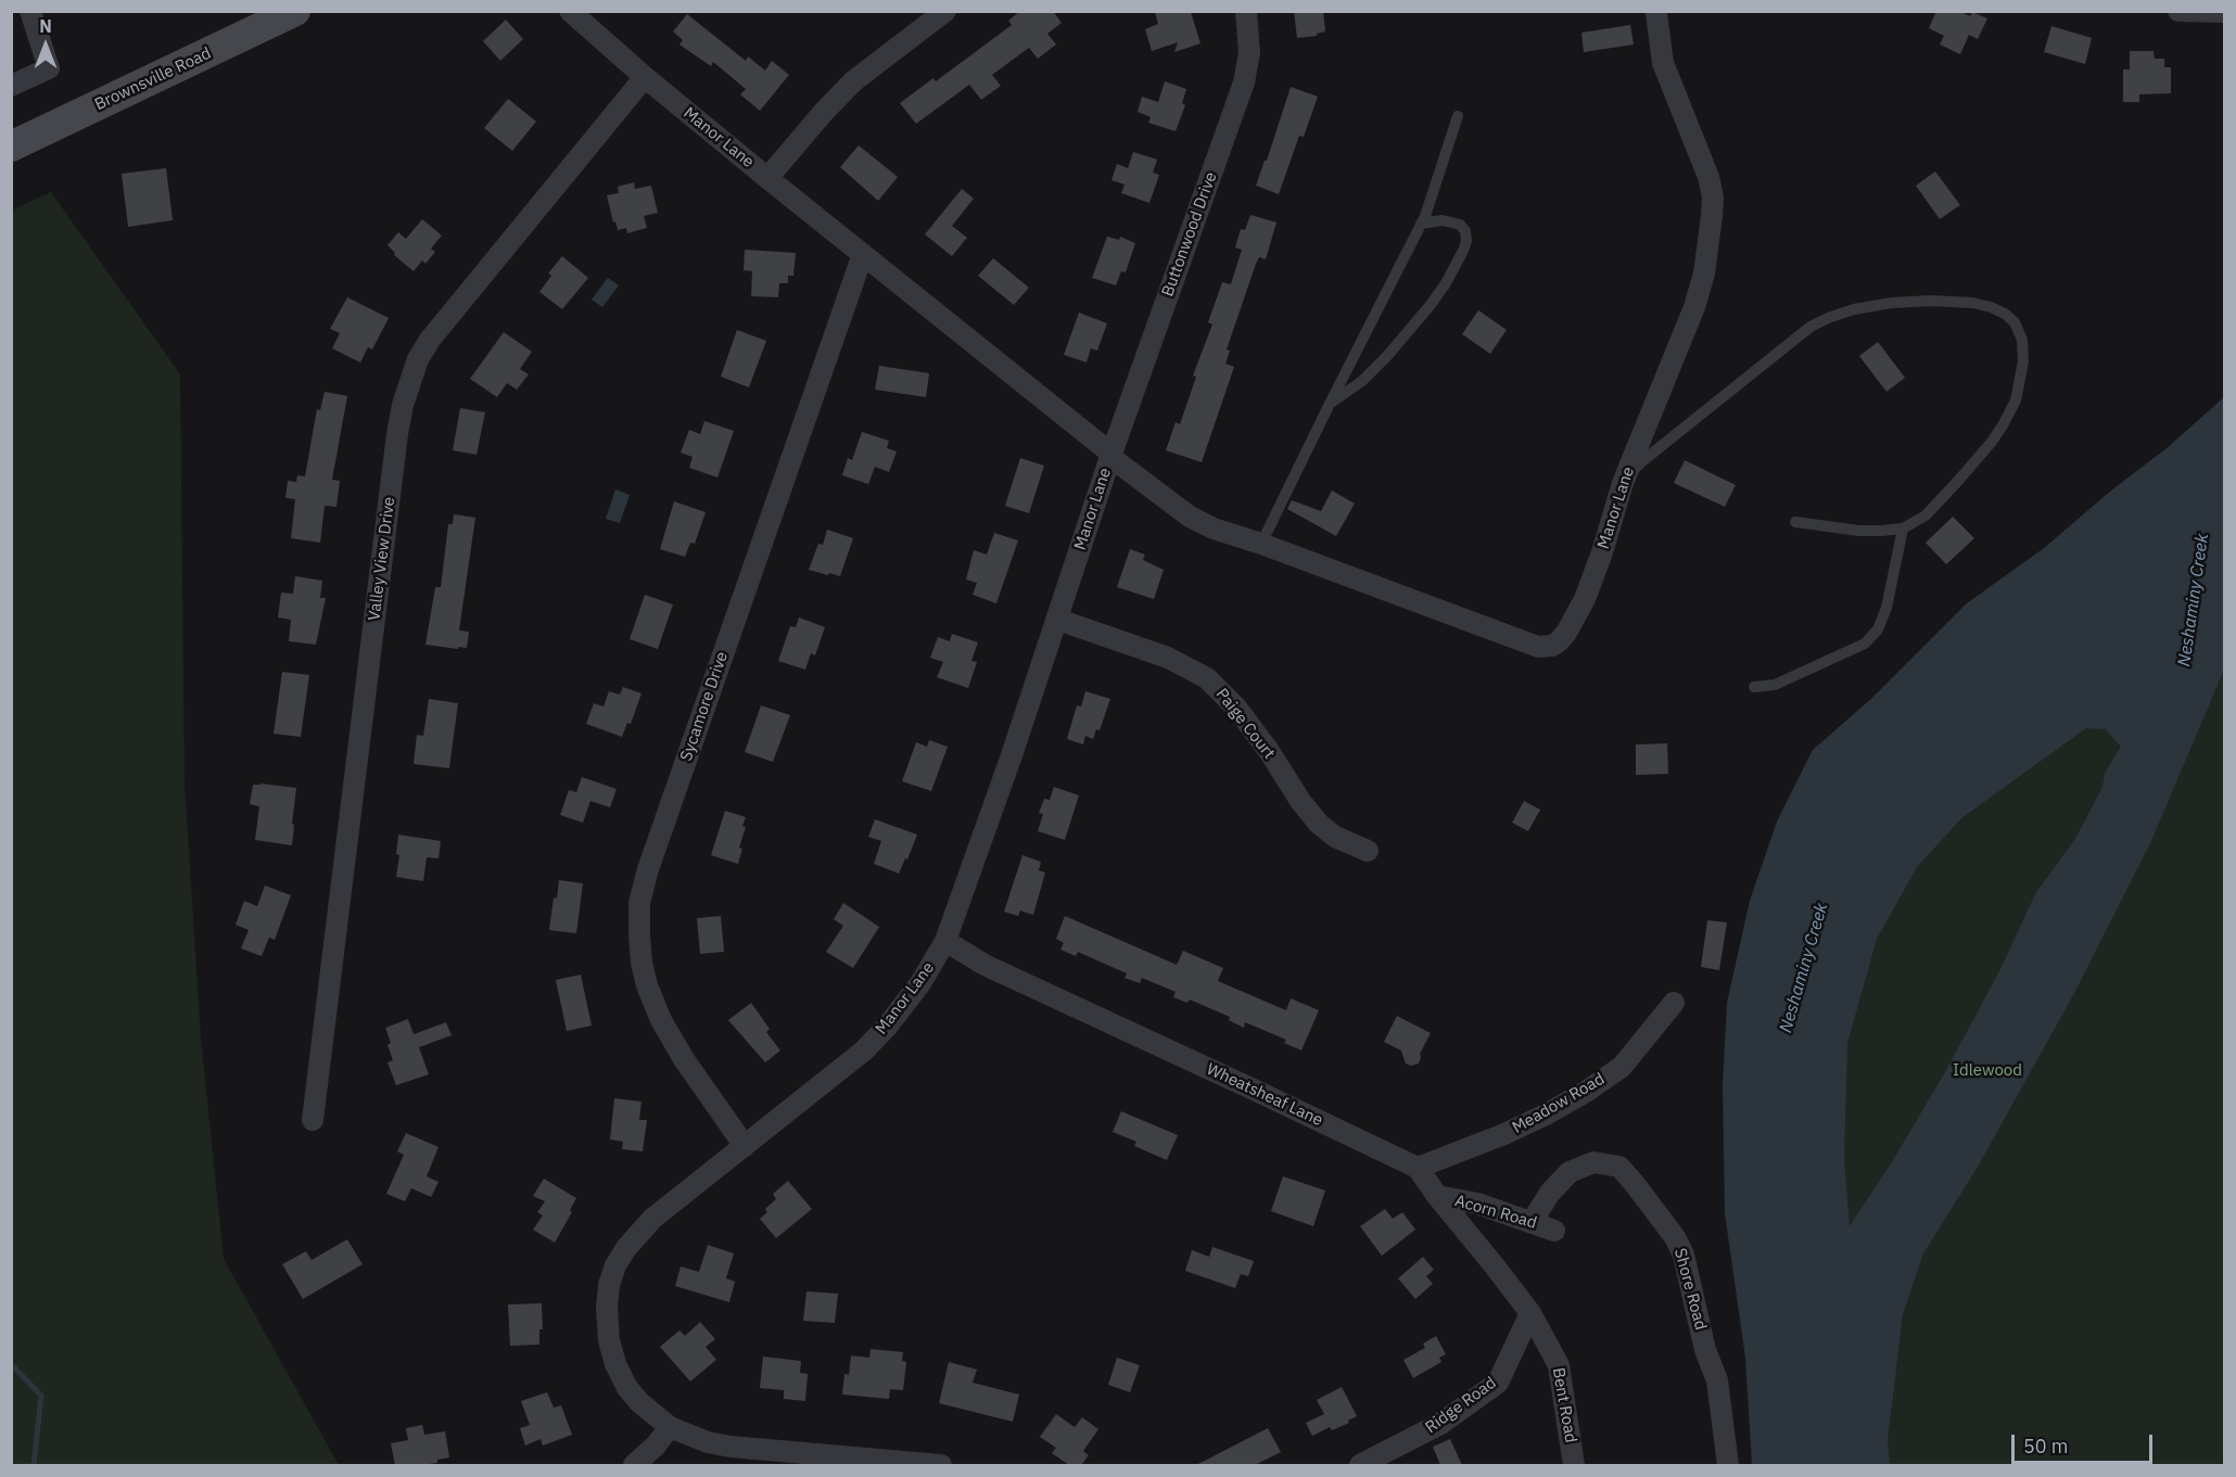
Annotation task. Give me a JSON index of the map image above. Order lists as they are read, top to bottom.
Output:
{
  "streets": {
    "street": [
      "Brownsville Road",
      "Manor Lane",
      "Buttonwood Drive",
      "Valley View Drive",
      "Sycamore Drive",
      "Paige Court",
      "Wheatsheaf Lane",
      "Meadow Road",
      "Acorn Road",
      "Shore Road",
      "Ridge Road",
      "Bent Road"
    ]
  },
  "crossings": [
    ["Manor Lane", "Buttonwood Drive"],
    ["Manor Lane", "Valley View Drive"],
    ["Manor Lane", "Sycamore Drive"],
    ["Manor Lane", "Paige Court"],
    ["Manor Lane", "Wheatsheaf Lane"],
    ["Wheatsheaf Lane", "Meadow Road"],
    ["Acorn Road", "Shore Road"],
    ["Ridge Road", "Bent Road"]
  ],
  "water": ["Neshaminy Creek"],
  "parks": ["Idlewood"],
  "scale_bar": "50 m",
  "north": "top"
}
